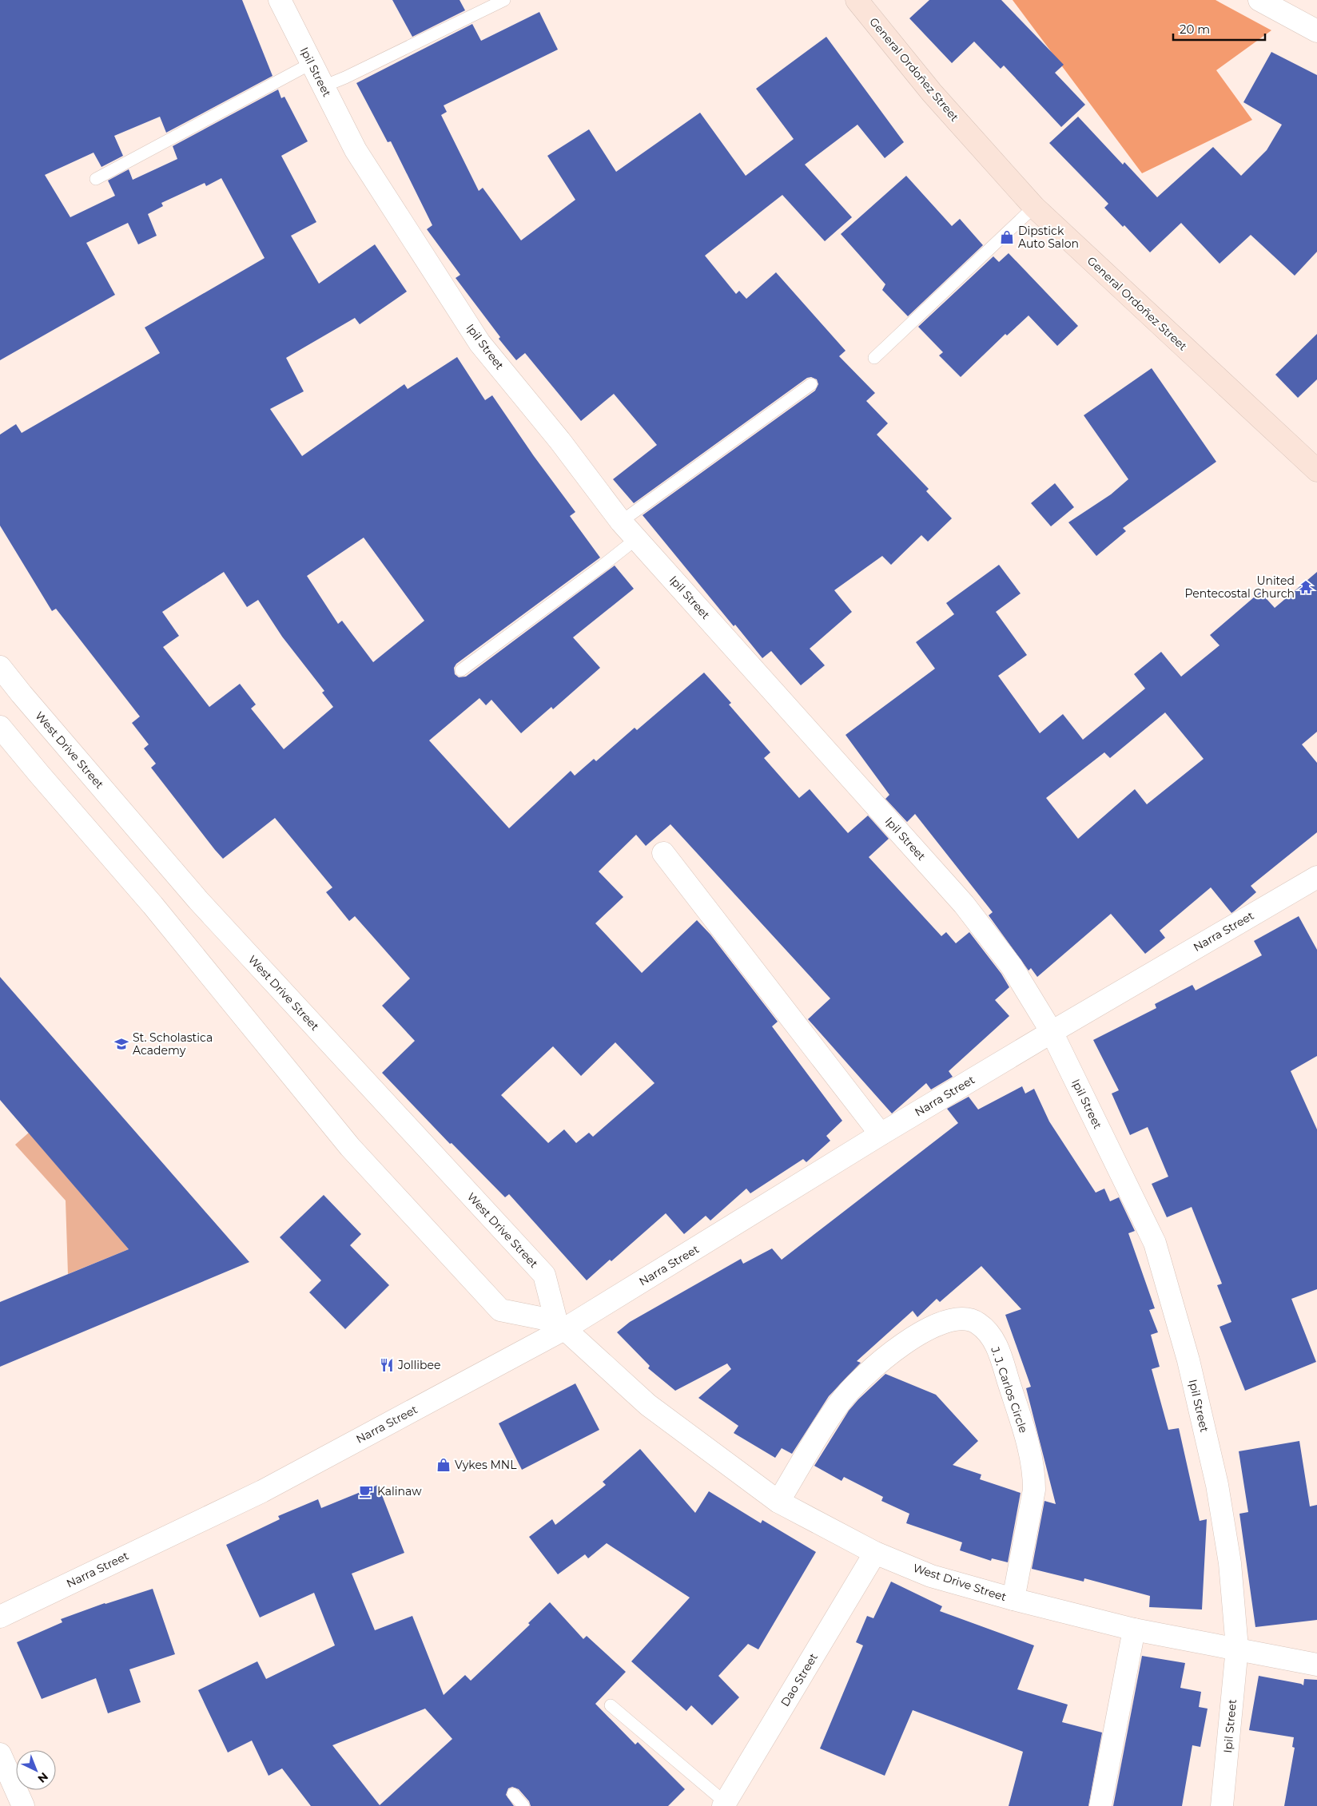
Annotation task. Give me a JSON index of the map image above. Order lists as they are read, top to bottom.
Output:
{
  "streets": {
    "main road": ["General Ordoñez Street"],
    "street": [
      "Ipil Street",
      "West Drive Street",
      "Narra Street",
      "J. J. Carlos Circle",
      "Dao Street"
    ]
  },
  "crossings": [
    ["Ipil Street", "West Drive Street"],
    ["Ipil Street", "Narra Street"],
    ["West Drive Street", "Narra Street"],
    ["West Drive Street", "J. J. Carlos Circle"],
    ["West Drive Street", "Dao Street"]
  ],
  "places": {
    "shop": ["Dipstick Auto Salon", "Vykes MNL"],
    "temple": ["United Pentecostal Church"],
    "school or university": ["St. Scholastica Academy"],
    "restaurant": ["Jollibee"],
    "cafe": ["Kalinaw"]
  },
  "scale_bar": "20 m",
  "north": "bottom right"
}
